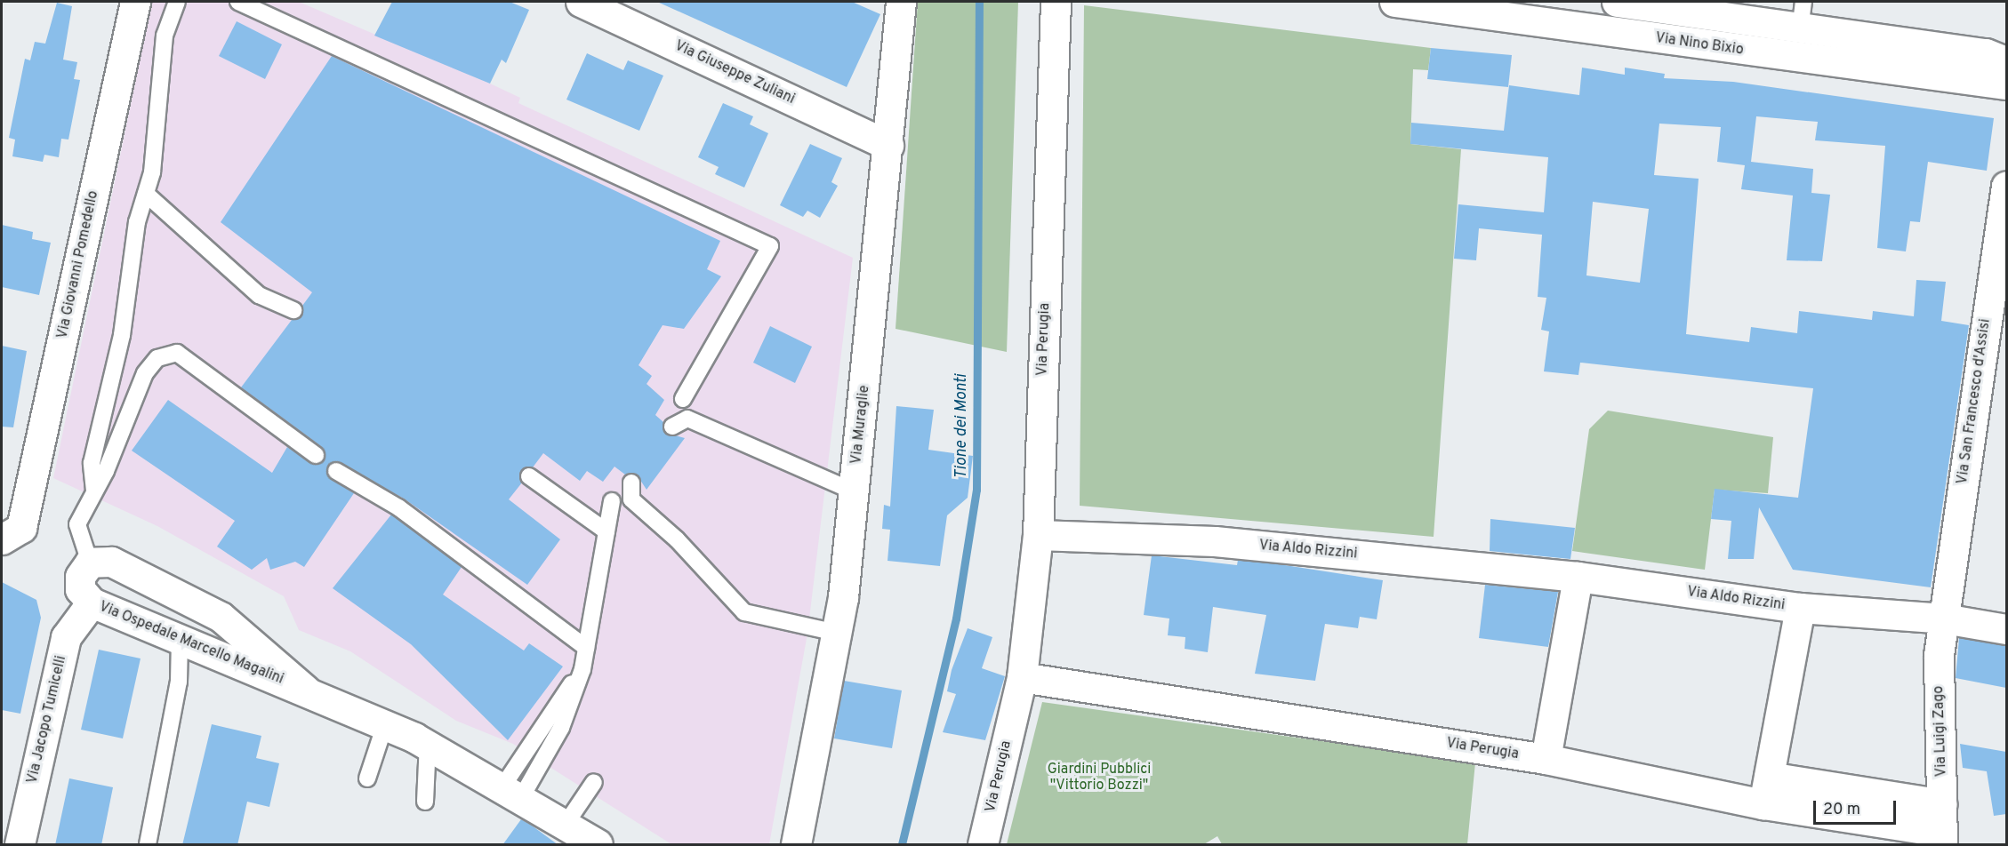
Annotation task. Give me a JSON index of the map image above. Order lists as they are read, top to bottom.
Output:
{
  "streets": {
    "street": [
      "Via Nino Bixio",
      "Via Giuseppe Zuliani",
      "Via Giovanni Pomedello",
      "Via Perugia",
      "Via San Francesco d'Assisi",
      "Via Muraglie",
      "Via Aldo Rizzini",
      "Via Ospedale Marcello Magalini",
      "Via Jacopo Tumicelli",
      "Via Luigi Zago"
    ]
  },
  "crossings": [
    ["Via Giuseppe Zuliani", "Via Muraglie"],
    ["Via Perugia", "Via Aldo Rizzini"],
    ["Via Perugia", "Via Luigi Zago"],
    ["Via San Francesco d'Assisi", "Via Aldo Rizzini"],
    ["Via San Francesco d'Assisi", "Via Luigi Zago"],
    ["Via Aldo Rizzini", "Via Luigi Zago"],
    ["Via Ospedale Marcello Magalini", "Via Jacopo Tumicelli"]
  ],
  "water": ["Tione dei Monti"],
  "parks": ["Giardini Pubblici \"Vittorio Bozzi\""],
  "scale_bar": "20 m"
}
